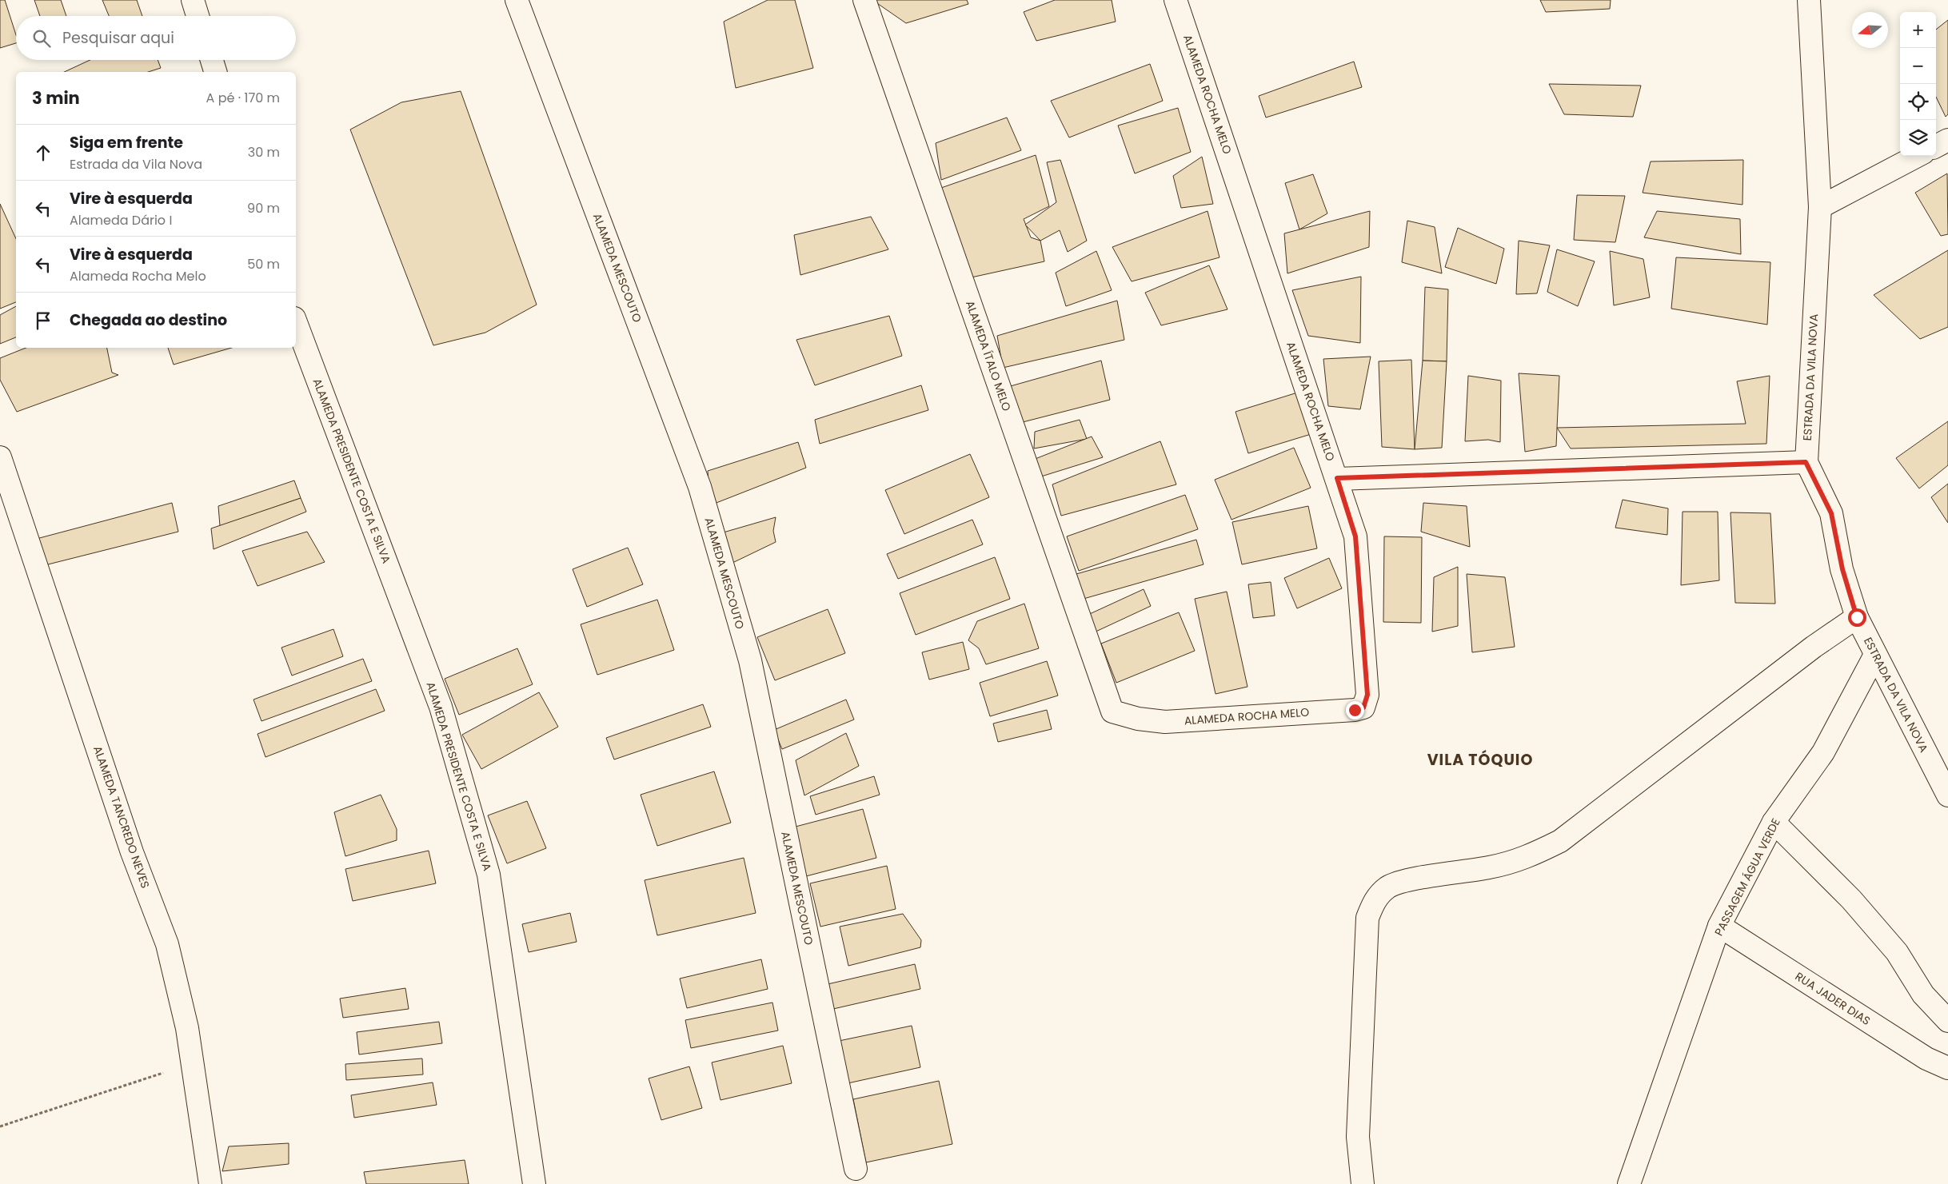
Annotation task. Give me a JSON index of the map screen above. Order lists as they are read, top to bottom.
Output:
{
  "streets": {
    "street": [
      "ALAMEDA ROCHA MELO",
      "ALAMEDA MESCOUTO",
      "ALAMEDA ÍTALO MELO",
      "ESTRADA DA VILA NOVA",
      "ALAMEDA PRESIDENTE COSTA E SILVA",
      "ALAMEDA TANCREDO NEVES",
      "PASSAGEM ÁGUA VERDE",
      "RUA JADER DIAS"
    ]
  },
  "crossings": [
    ["ALAMEDA ROCHA MELO", "ALAMEDA ÍTALO MELO"],
    ["ESTRADA DA VILA NOVA", "PASSAGEM ÁGUA VERDE"],
    ["PASSAGEM ÁGUA VERDE", "RUA JADER DIAS"]
  ],
  "districts": ["VILA TÓQUIO"],
  "north": "left",
  "page": {
    "map_buttons": ["+", "−"],
    "search": "Pesquisar aqui",
    "heading": ["3 min", "A pé · 170 m"],
    "list": [
      ["Siga em frente", "Estrada da Vila Nova", "30 m"],
      ["Vire à esquerda", "Alameda Dário I", "90 m"],
      ["Vire à esquerda", "Alameda Rocha Melo", "50 m"],
      "Chegada ao destino"
    ]
  }
}
